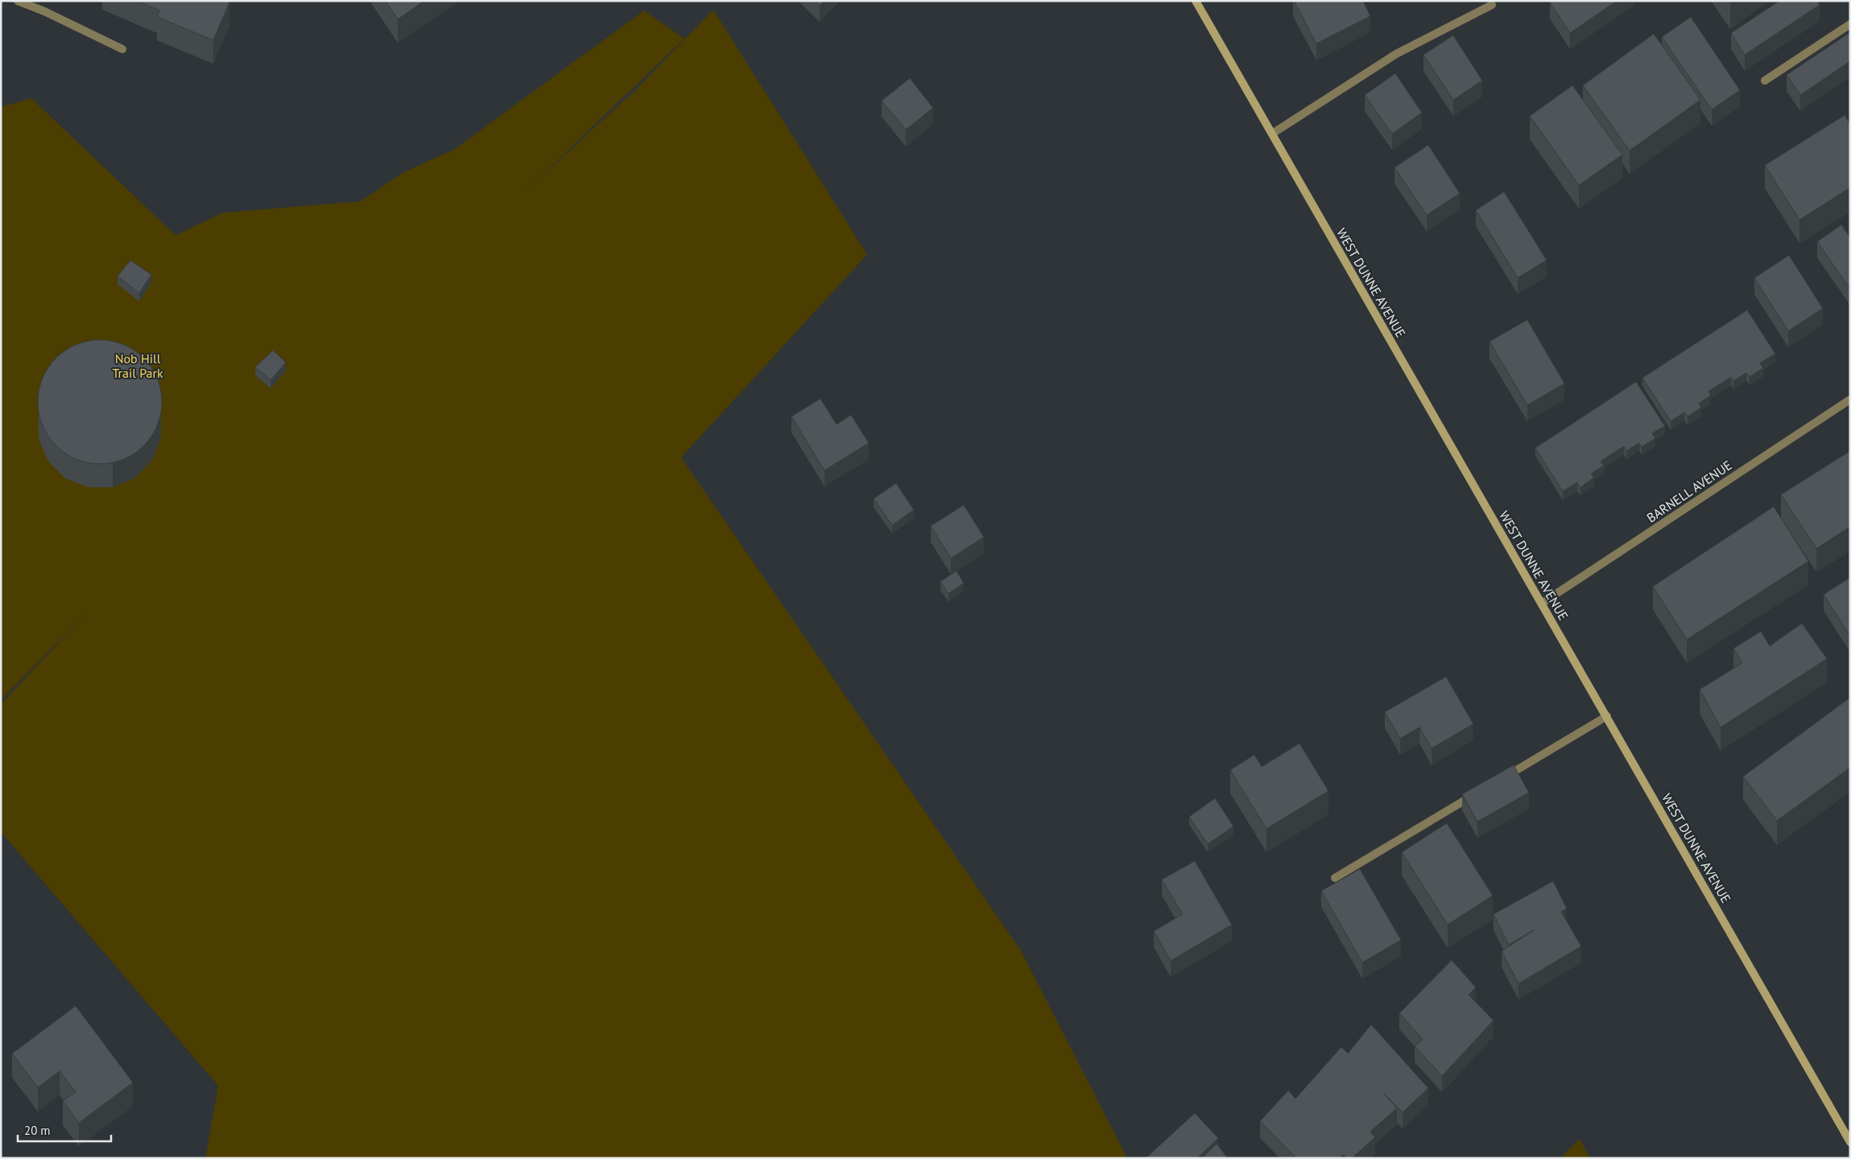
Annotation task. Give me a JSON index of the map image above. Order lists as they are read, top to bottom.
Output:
{
  "streets": {
    "main road": ["WEST DUNNE AVENUE"],
    "street": ["BARNELL AVENUE"]
  },
  "crossings": [
    ["WEST DUNNE AVENUE", "BARNELL AVENUE"]
  ],
  "parks": ["Nob Hill Trail Park"],
  "scale_bar": "20 m"
}
